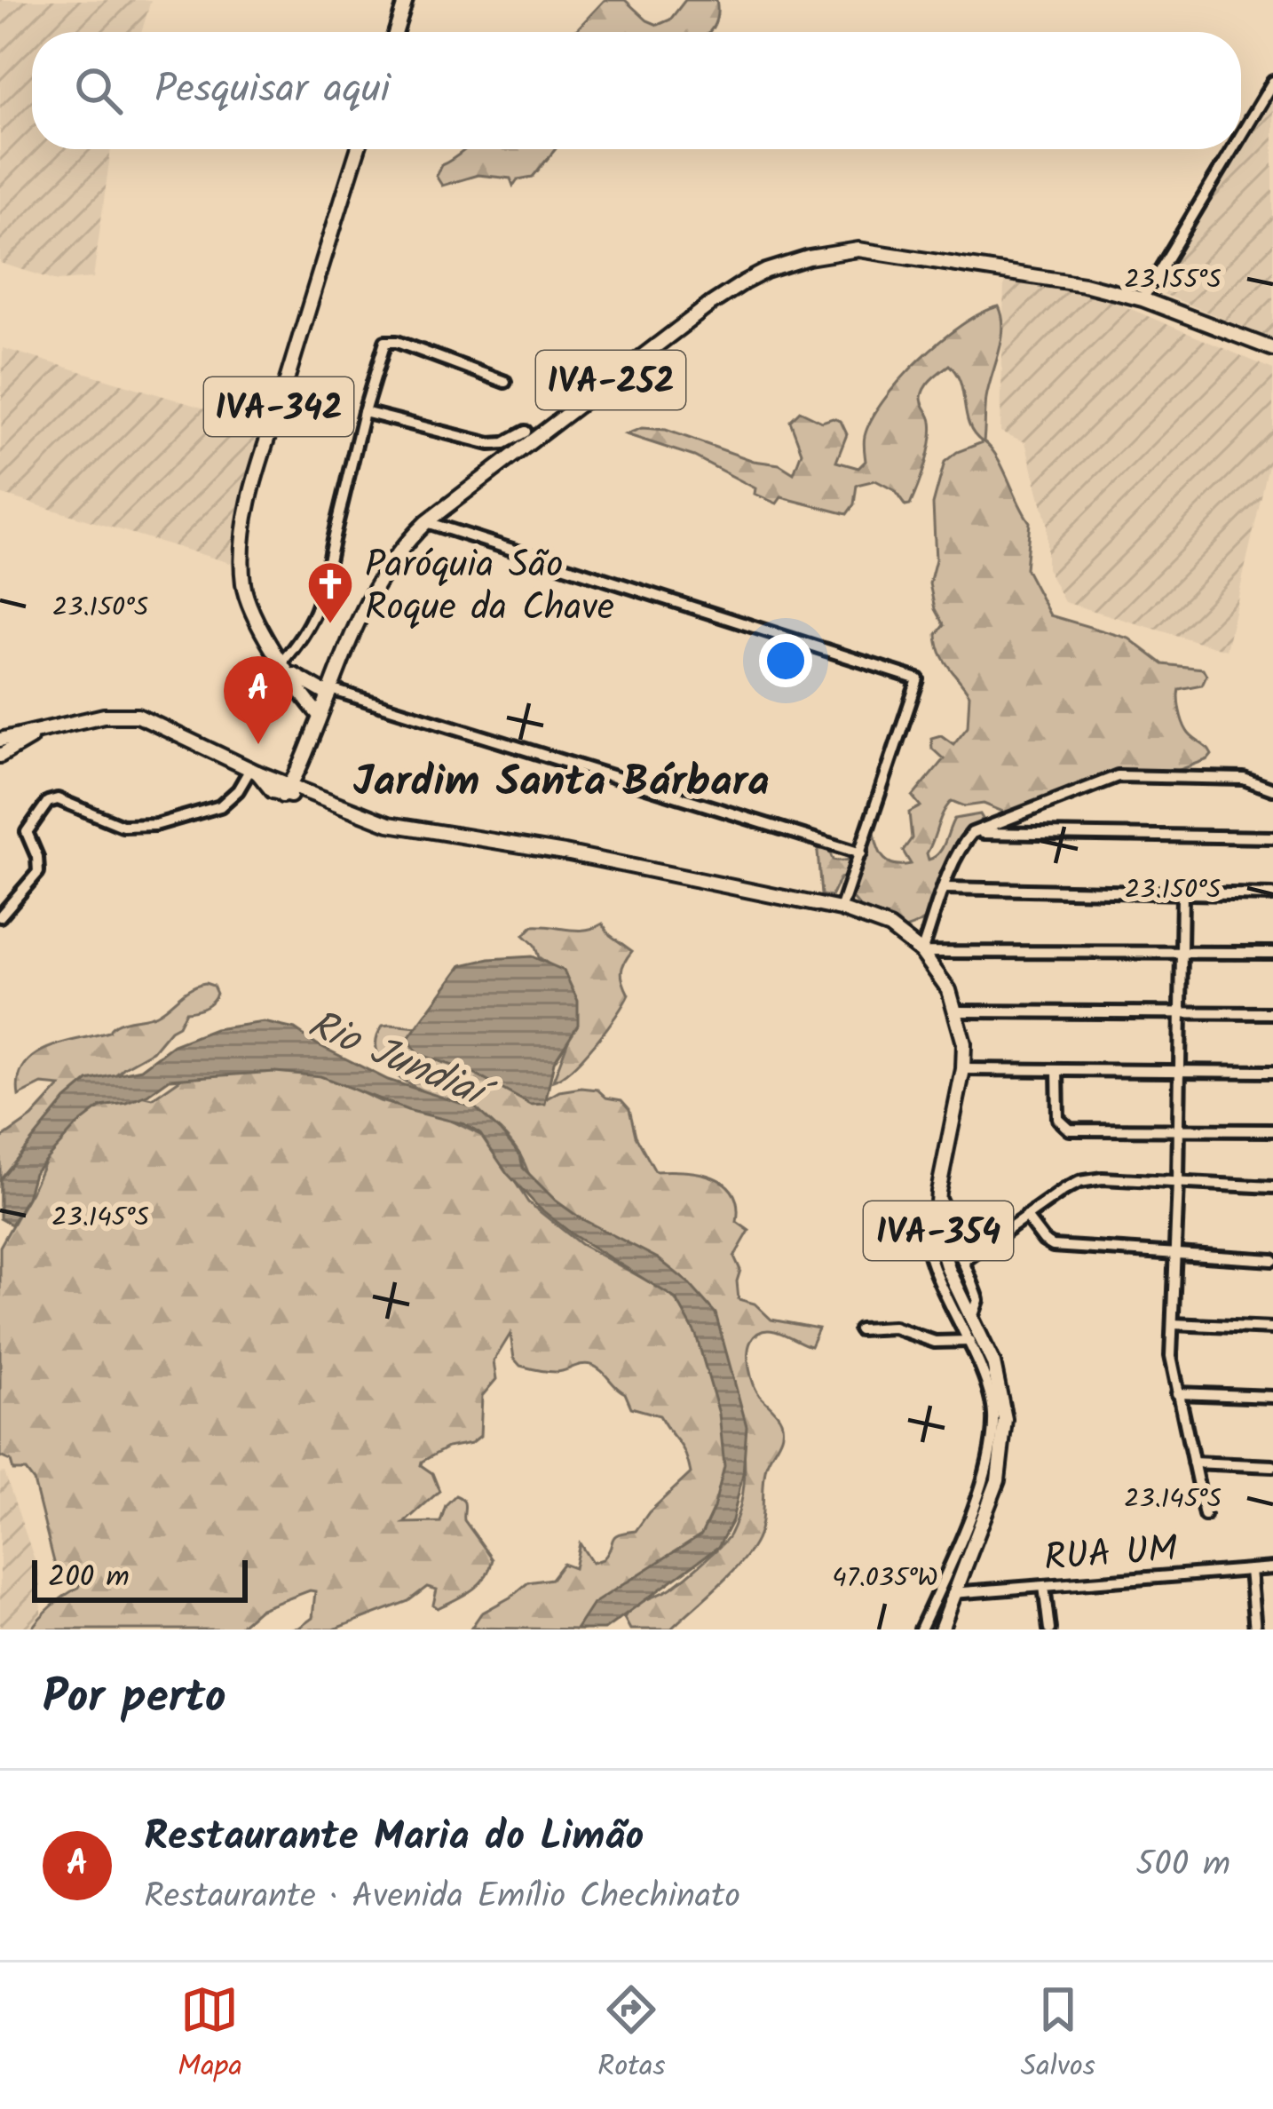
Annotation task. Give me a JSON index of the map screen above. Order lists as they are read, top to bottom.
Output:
{
  "streets": {
    "main road": ["IVA-252", "IVA-342", "IVA-354"],
    "street": ["RUA UM"]
  },
  "crossings": [
    ["IVA-252", "IVA-354"],
    ["IVA-354", "RUA UM"]
  ],
  "districts": ["Jardim Santa Bárbara"],
  "water": ["Rio Jundiaí"],
  "places": {
    "church": ["Paróquia São Roque da Chave"]
  },
  "scale_bar": "200 m",
  "page": {
    "search": "Pesquisar aqui",
    "pins": "A",
    "scale": "200 m",
    "heading": "Por perto",
    "list": [
      {
        "mark": "A",
        "name": "Restaurante Maria do Limão",
        "note": "Restaurante · Avenida Emílio Chechinato",
        "value": "500 m"
      }
    ],
    "nav": ["Mapa", "Rotas", "Salvos"]
  },
  "coordinates": [
    "23.155°S",
    "23.150°S",
    "23.145°S",
    "47.035°W"
  ]
}
